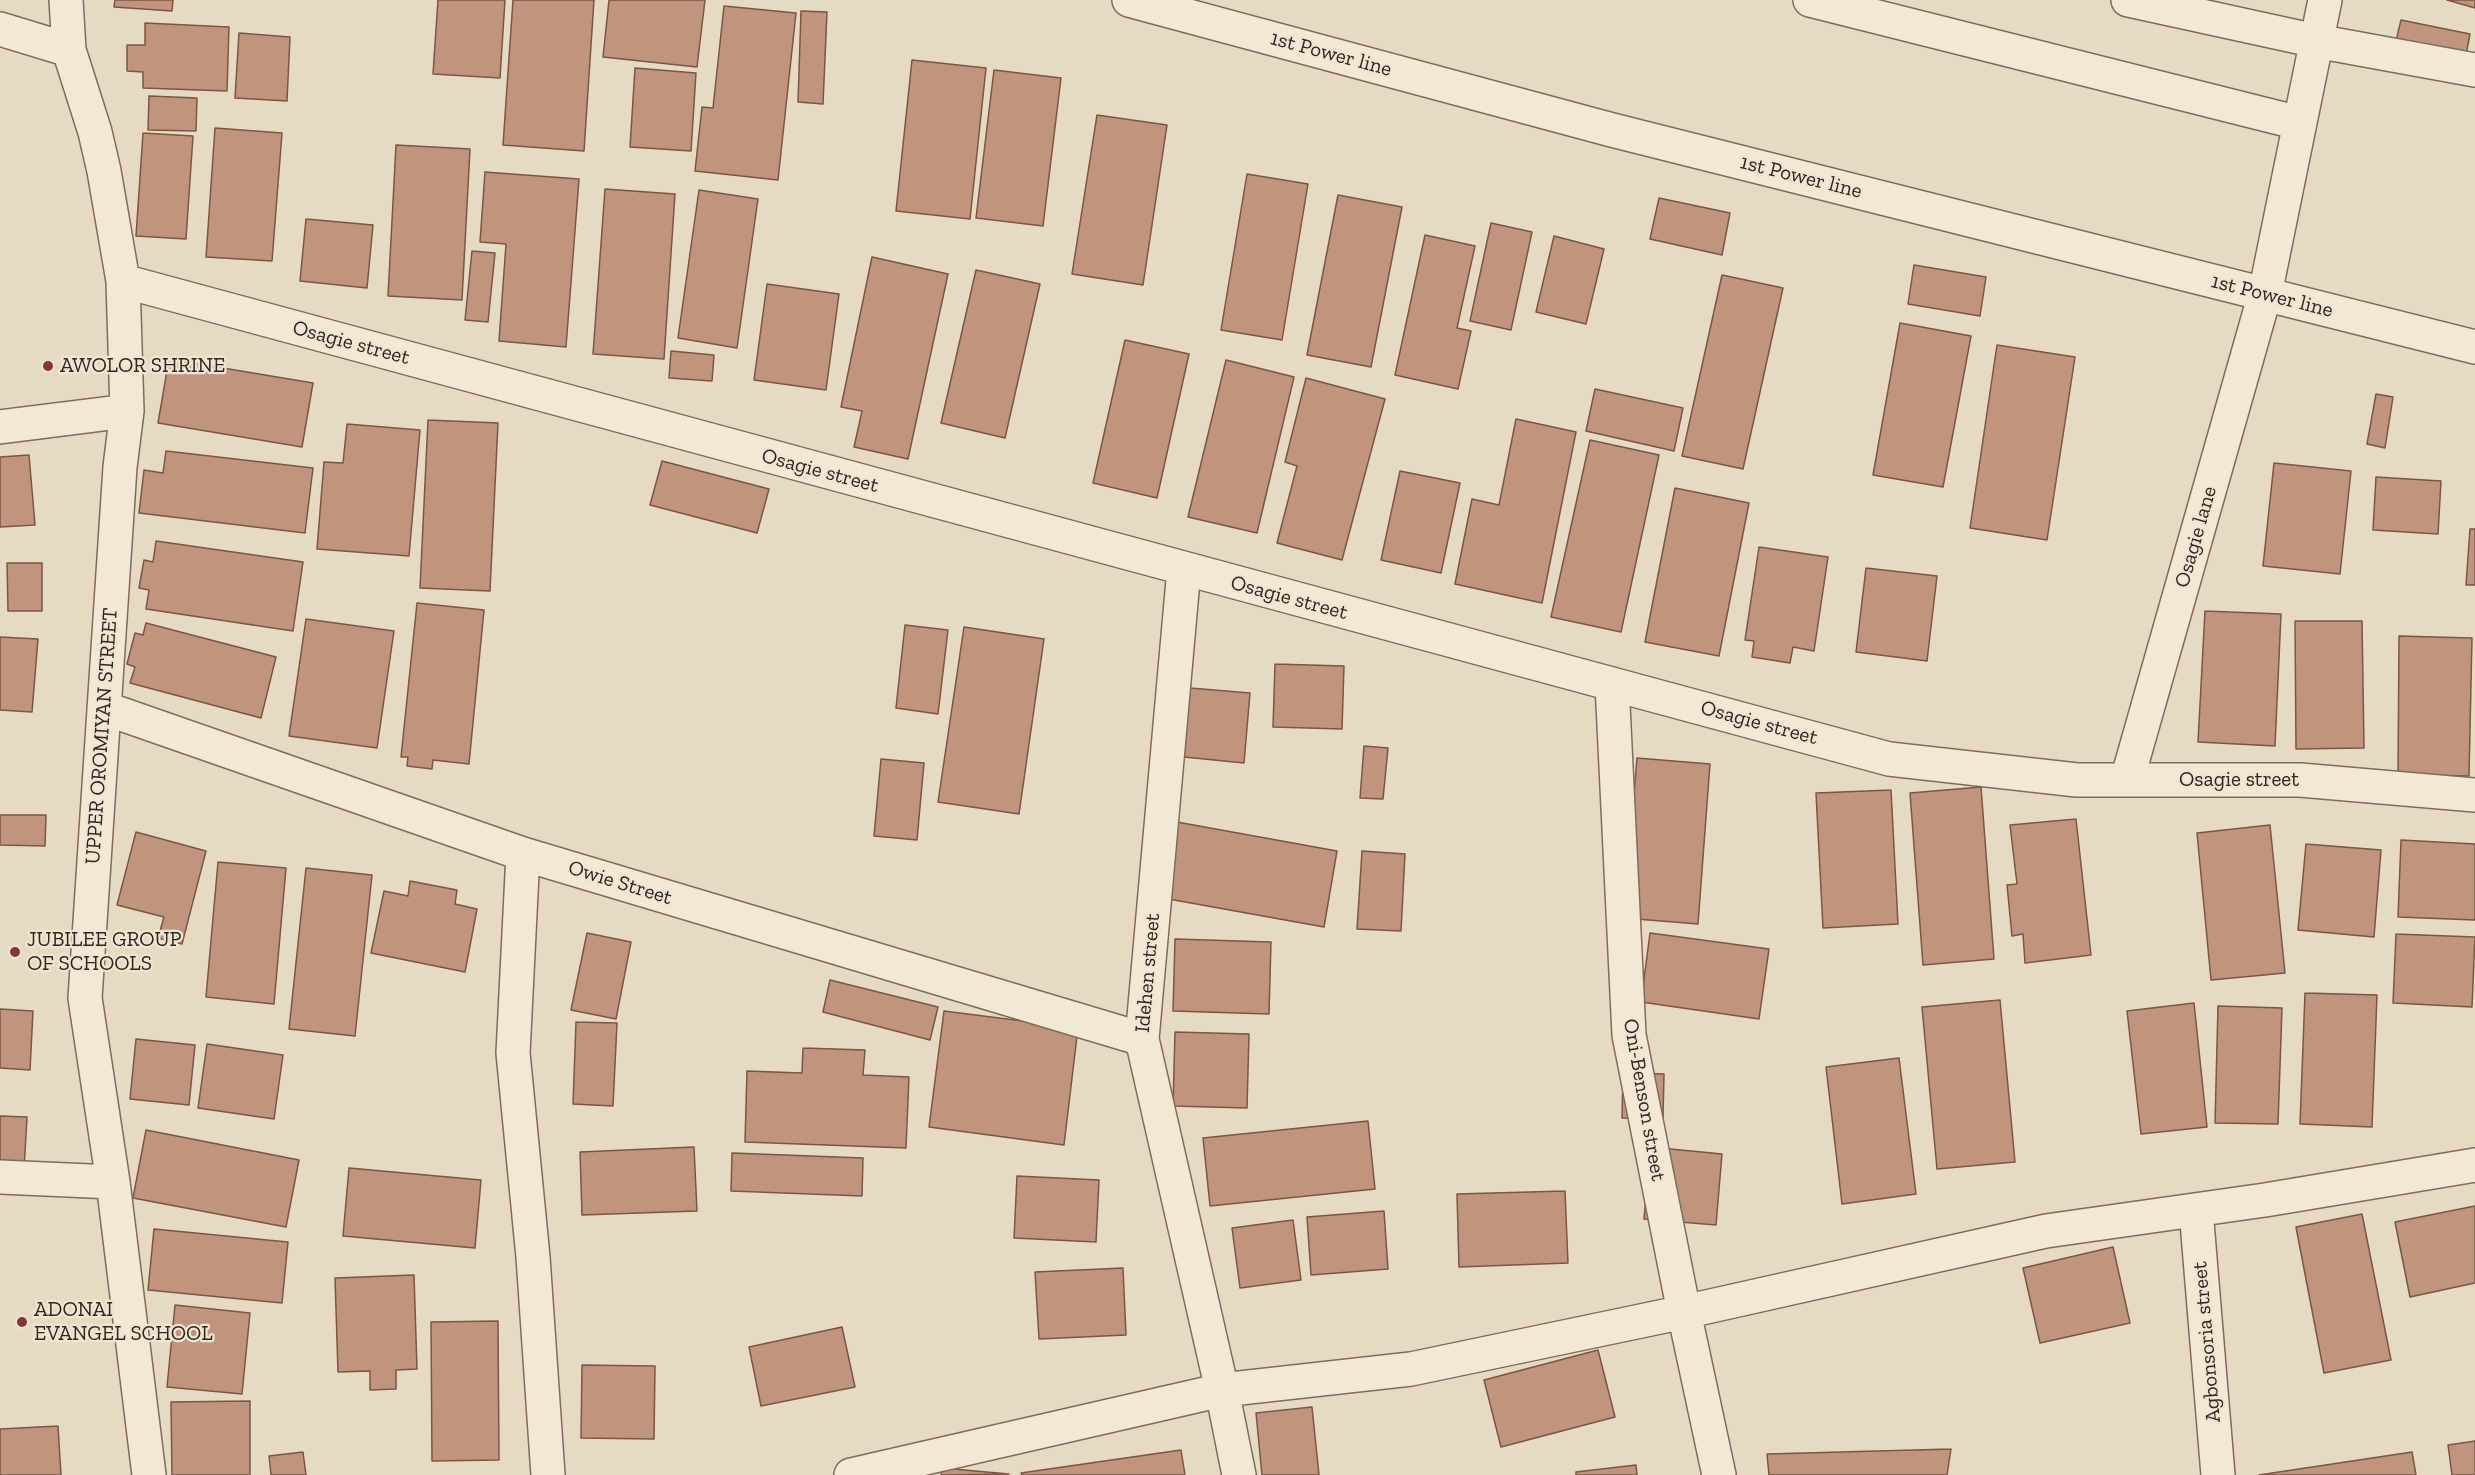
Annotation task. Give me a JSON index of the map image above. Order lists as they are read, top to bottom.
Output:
{
  "streets": {
    "street": [
      "1st Power line",
      "Osagie street",
      "Osagie lane",
      "UPPER OROMIYAN STREET",
      "Owie Street",
      "Idehen street",
      "Oni-Benson street",
      "Agbonsoria street"
    ]
  },
  "crossings": [
    ["1st Power line", "Osagie lane"],
    ["Osagie street", "Osagie lane"],
    ["Osagie street", "UPPER OROMIYAN STREET"],
    ["Osagie street", "Idehen street"],
    ["Osagie street", "Oni-Benson street"],
    ["UPPER OROMIYAN STREET", "Owie Street"],
    ["Owie Street", "Idehen street"]
  ],
  "places": ["AWOLOR SHRINE", "JUBILEE GROUP OF SCHOOLS", "ADONAI EVANGEL SCHOOL"]
}
